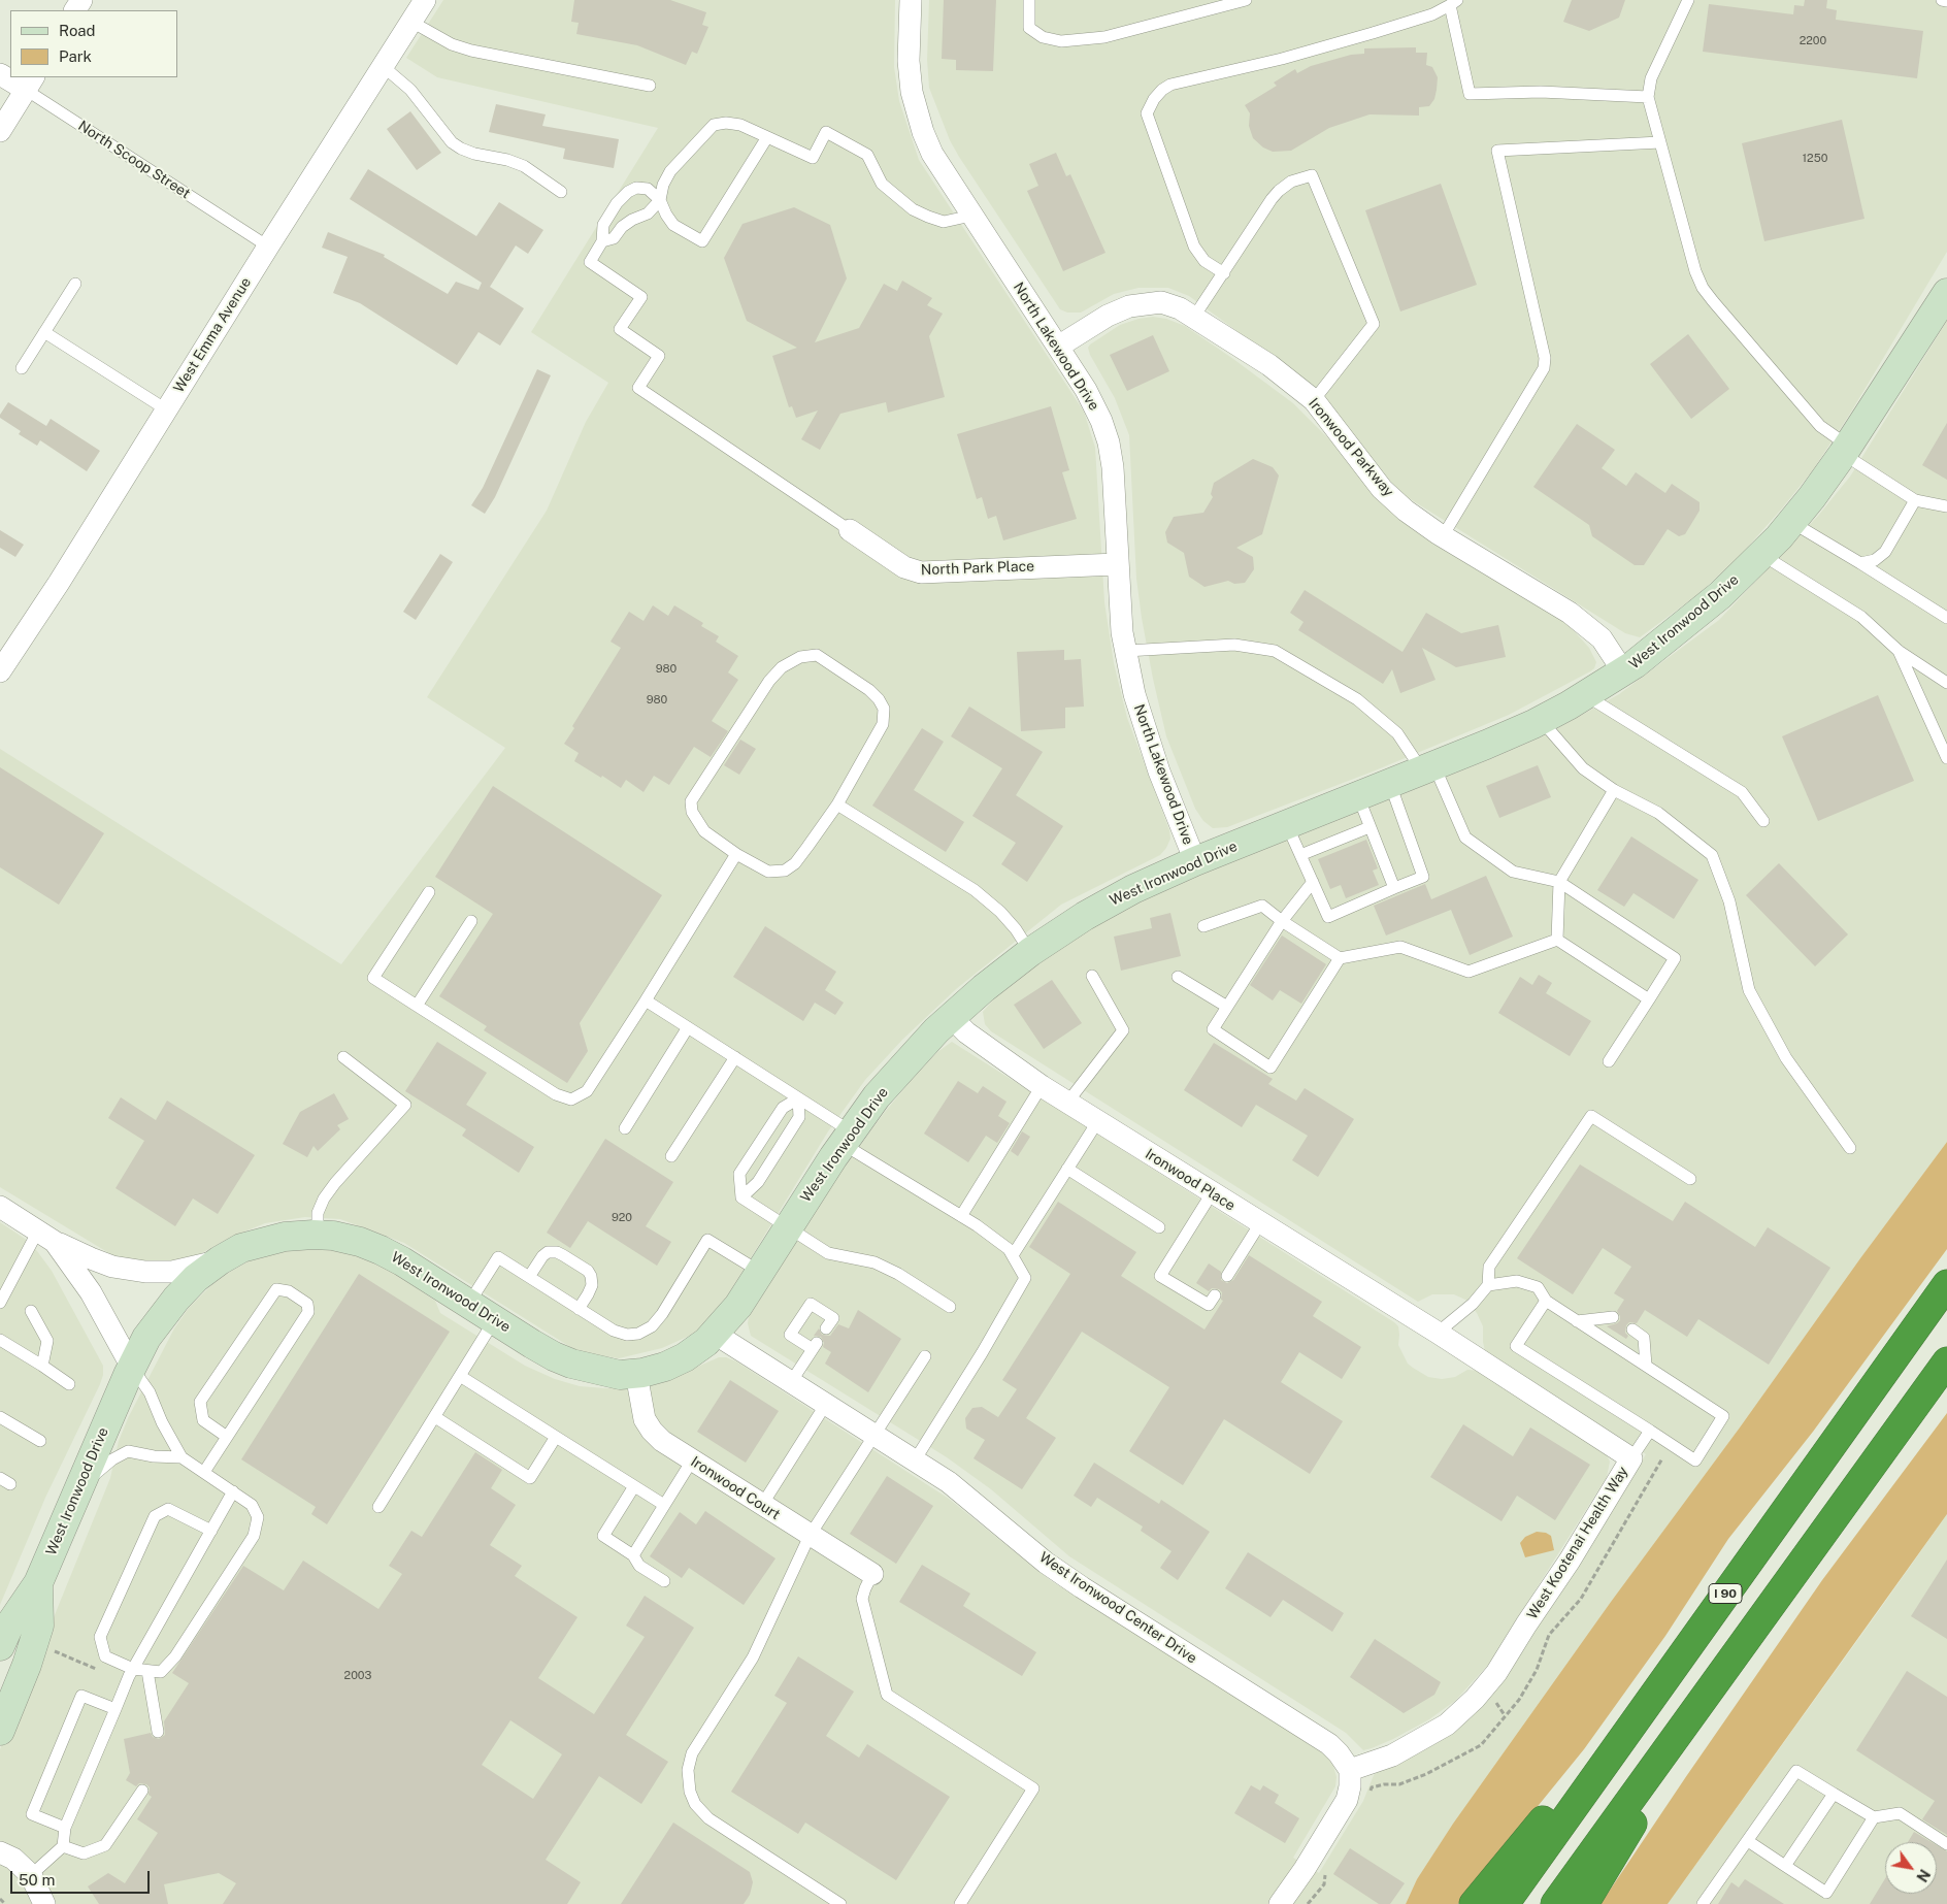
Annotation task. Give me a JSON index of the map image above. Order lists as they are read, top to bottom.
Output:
{
  "streets": {
    "highway": ["I 90"],
    "street": [
      "North Scoop Street",
      "West Emma Avenue",
      "North Lakewood Drive",
      "Ironwood Parkway",
      "North Park Place",
      "West Ironwood Drive",
      "Ironwood Place",
      "Ironwood Court",
      "West Kootenai Health Way",
      "West Ironwood Center Drive"
    ]
  },
  "crossings": [
    ["North Scoop Street", "West Emma Avenue"],
    ["North Lakewood Drive", "Ironwood Parkway"],
    ["North Lakewood Drive", "North Park Place"],
    ["North Lakewood Drive", "West Ironwood Drive"],
    ["Ironwood Parkway", "West Ironwood Drive"],
    ["West Ironwood Drive", "Ironwood Place"],
    ["West Ironwood Drive", "Ironwood Court"],
    ["West Ironwood Drive", "West Ironwood Center Drive"],
    ["Ironwood Place", "West Kootenai Health Way"],
    ["West Kootenai Health Way", "West Ironwood Center Drive"]
  ],
  "house_numbers": [
    "2200",
    "1250",
    "980",
    "980",
    "920",
    "2003"
  ],
  "legend": ["Road", "Park"],
  "scale_bar": "50 m",
  "north": "bottom right"
}
